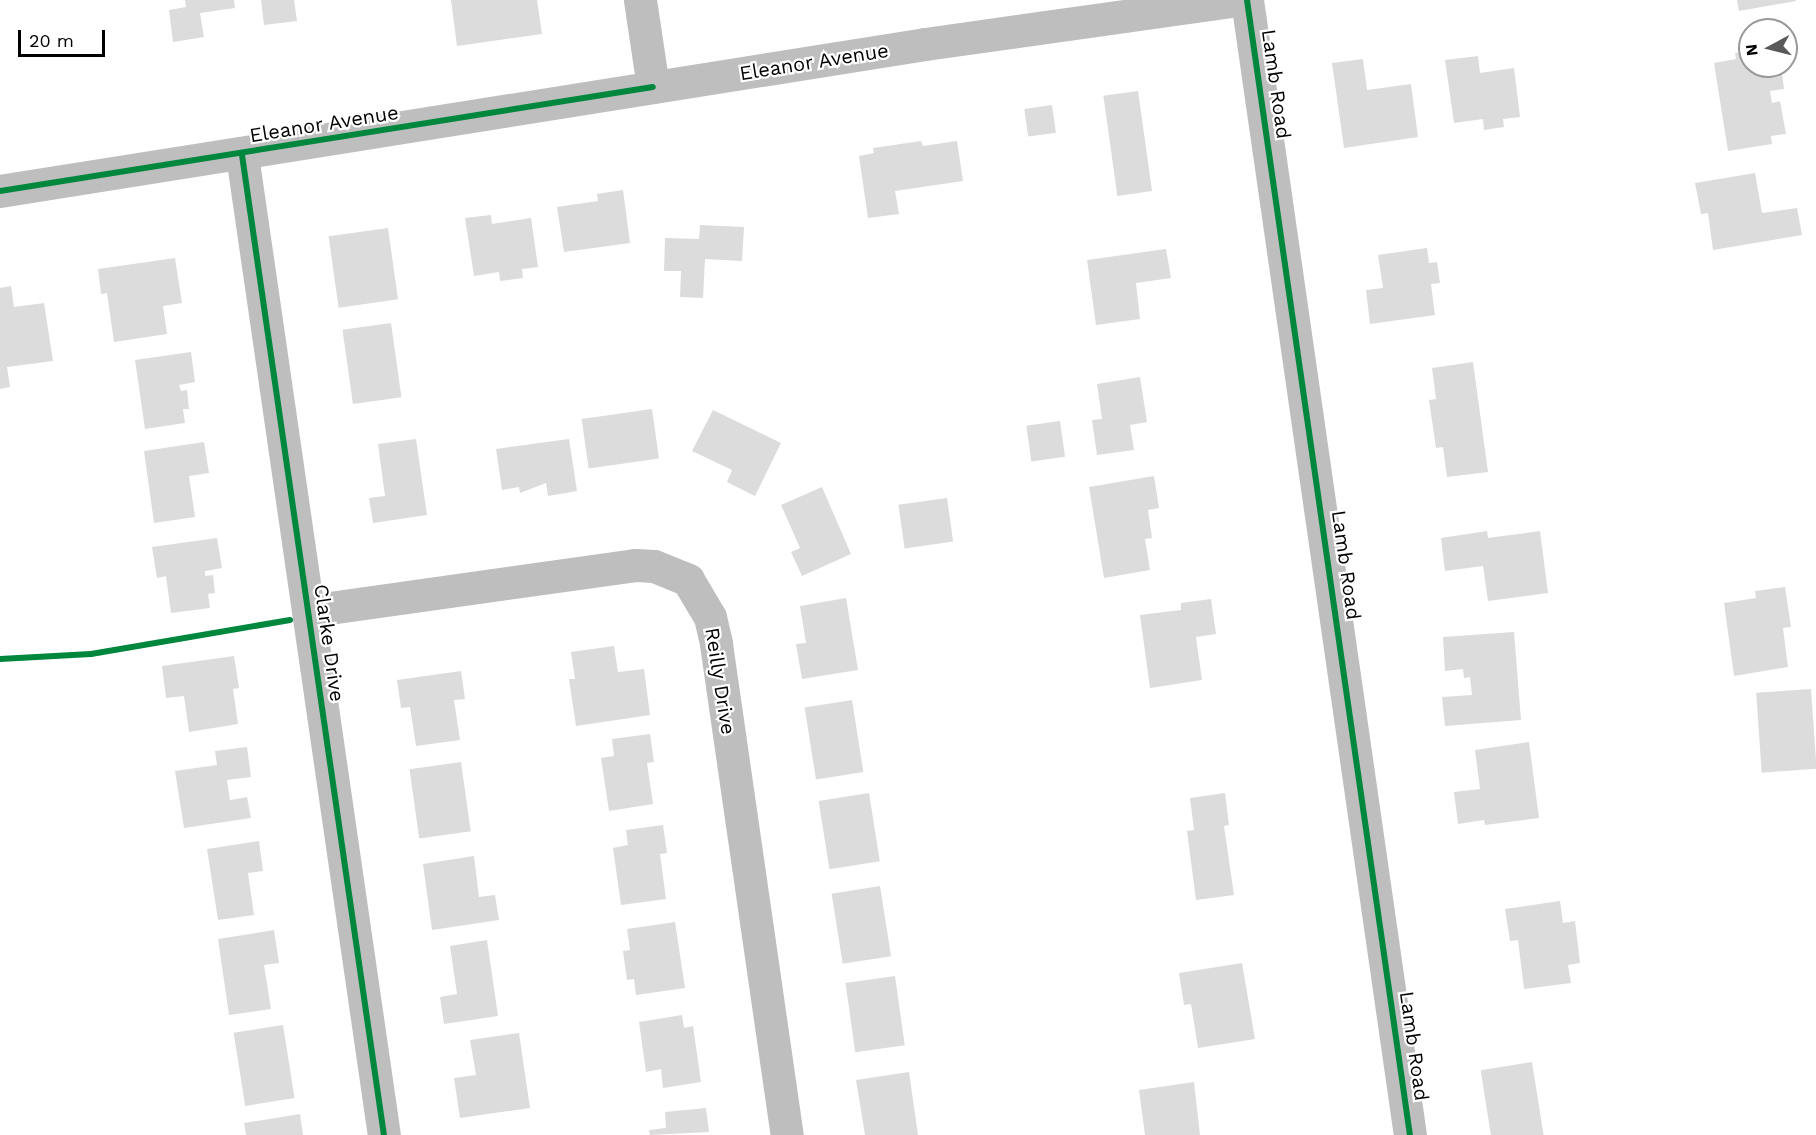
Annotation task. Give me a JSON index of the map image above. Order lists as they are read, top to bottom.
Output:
{
  "streets": {
    "street": [
      "Eleanor Avenue",
      "Lamb Road",
      "Clarke Drive",
      "Reilly Drive"
    ]
  },
  "crossings": [
    ["Eleanor Avenue", "Clarke Drive"],
    ["Clarke Drive", "Reilly Drive"]
  ],
  "scale_bar": "20 m",
  "north": "left"
}
